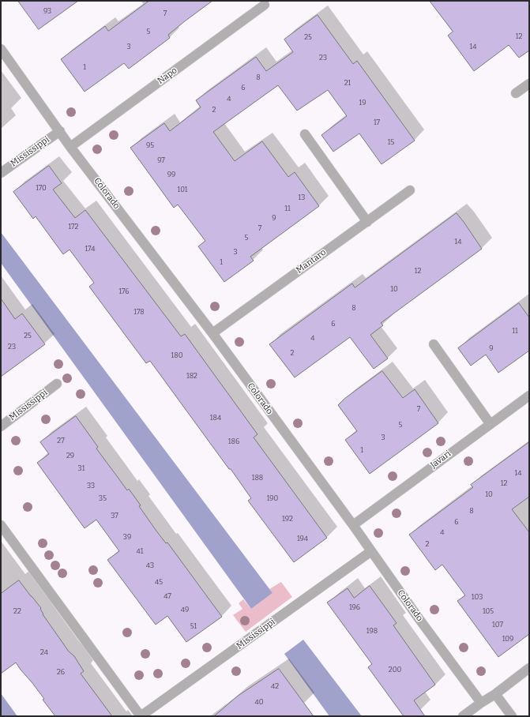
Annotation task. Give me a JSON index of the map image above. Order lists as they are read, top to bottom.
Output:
{
  "streets": {
    "street": [
      "Napo",
      "Mississippi",
      "Colorado",
      "Mantaro",
      "Javari"
    ]
  },
  "crossings": [
    ["Napo", "Colorado"],
    ["Mississippi", "Colorado"],
    ["Colorado", "Mantaro"],
    ["Colorado", "Javari"]
  ],
  "house_numbers": [
    "93",
    "7",
    "5",
    "12",
    "25",
    "3",
    "14",
    "23",
    "1",
    "8",
    "21",
    "6",
    "4",
    "19",
    "2",
    "17",
    "15",
    "95",
    "97",
    "99",
    "170",
    "101",
    "13",
    "11",
    "9",
    "172",
    "7",
    "5",
    "14",
    "174",
    "3",
    "1",
    "12",
    "10",
    "176",
    "8",
    "178",
    "6",
    "11",
    "25",
    "4",
    "23",
    "9",
    "2",
    "180",
    "182",
    "7",
    "184",
    "5",
    "3",
    "27",
    "186",
    "1",
    "29",
    "31",
    "14",
    "188",
    "12",
    "33",
    "10",
    "35",
    "190",
    "8",
    "37",
    "192",
    "6",
    "4",
    "39",
    "194",
    "2",
    "41",
    "43",
    "45",
    "47",
    "103",
    "196",
    "49",
    "22",
    "105",
    "107",
    "51",
    "198",
    "109",
    "24",
    "200",
    "26",
    "42",
    "40"
  ]
}
